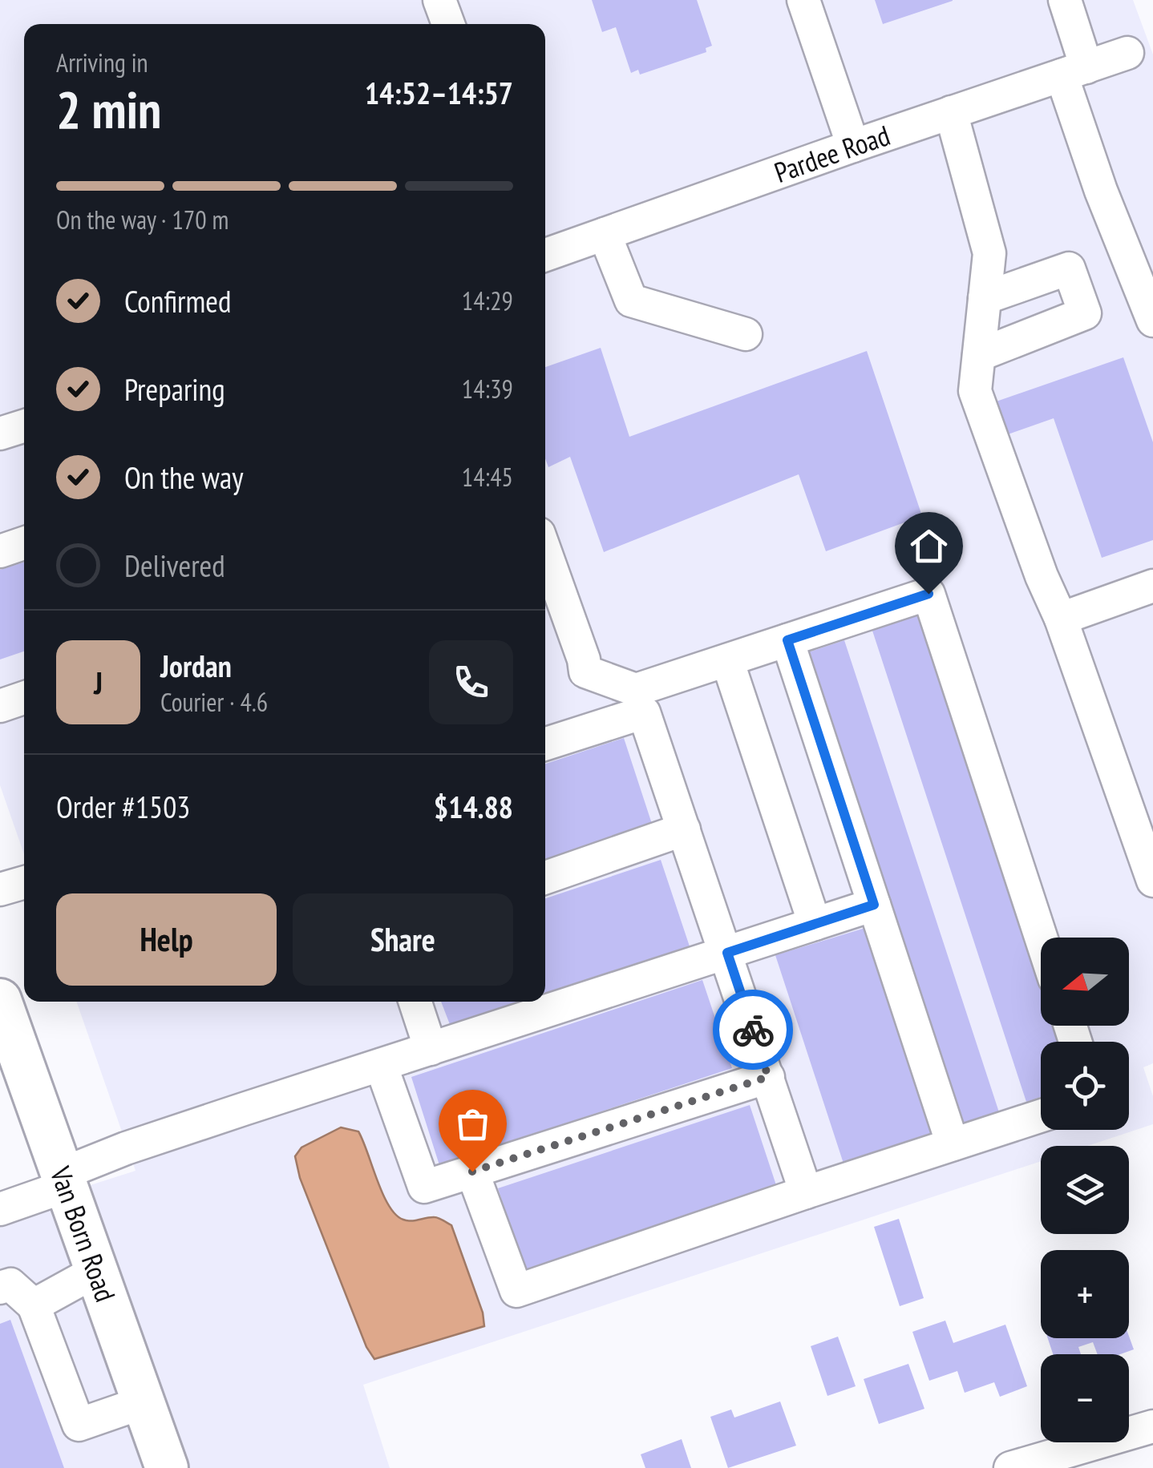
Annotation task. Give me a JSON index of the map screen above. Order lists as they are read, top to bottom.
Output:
{
  "streets": {
    "main road": ["Van Born Road"],
    "street": ["Pardee Road"]
  },
  "north": "left",
  "page": {
    "heading": ["2 min", "Arriving in", "14:52–14:57"],
    "panel": [
      "Jordan",
      "Courier · 4.6",
      "Order #1503",
      "$14.88"
    ],
    "bar": "On the way · 170 m",
    "list": [
      ["Confirmed", "14:29"],
      ["Preparing", "14:39"],
      ["On the way", "14:45"],
      "Delivered"
    ],
    "round": "J",
    "buttons": ["Help", "Share"],
    "map_buttons": ["+", "−"]
  }
}
